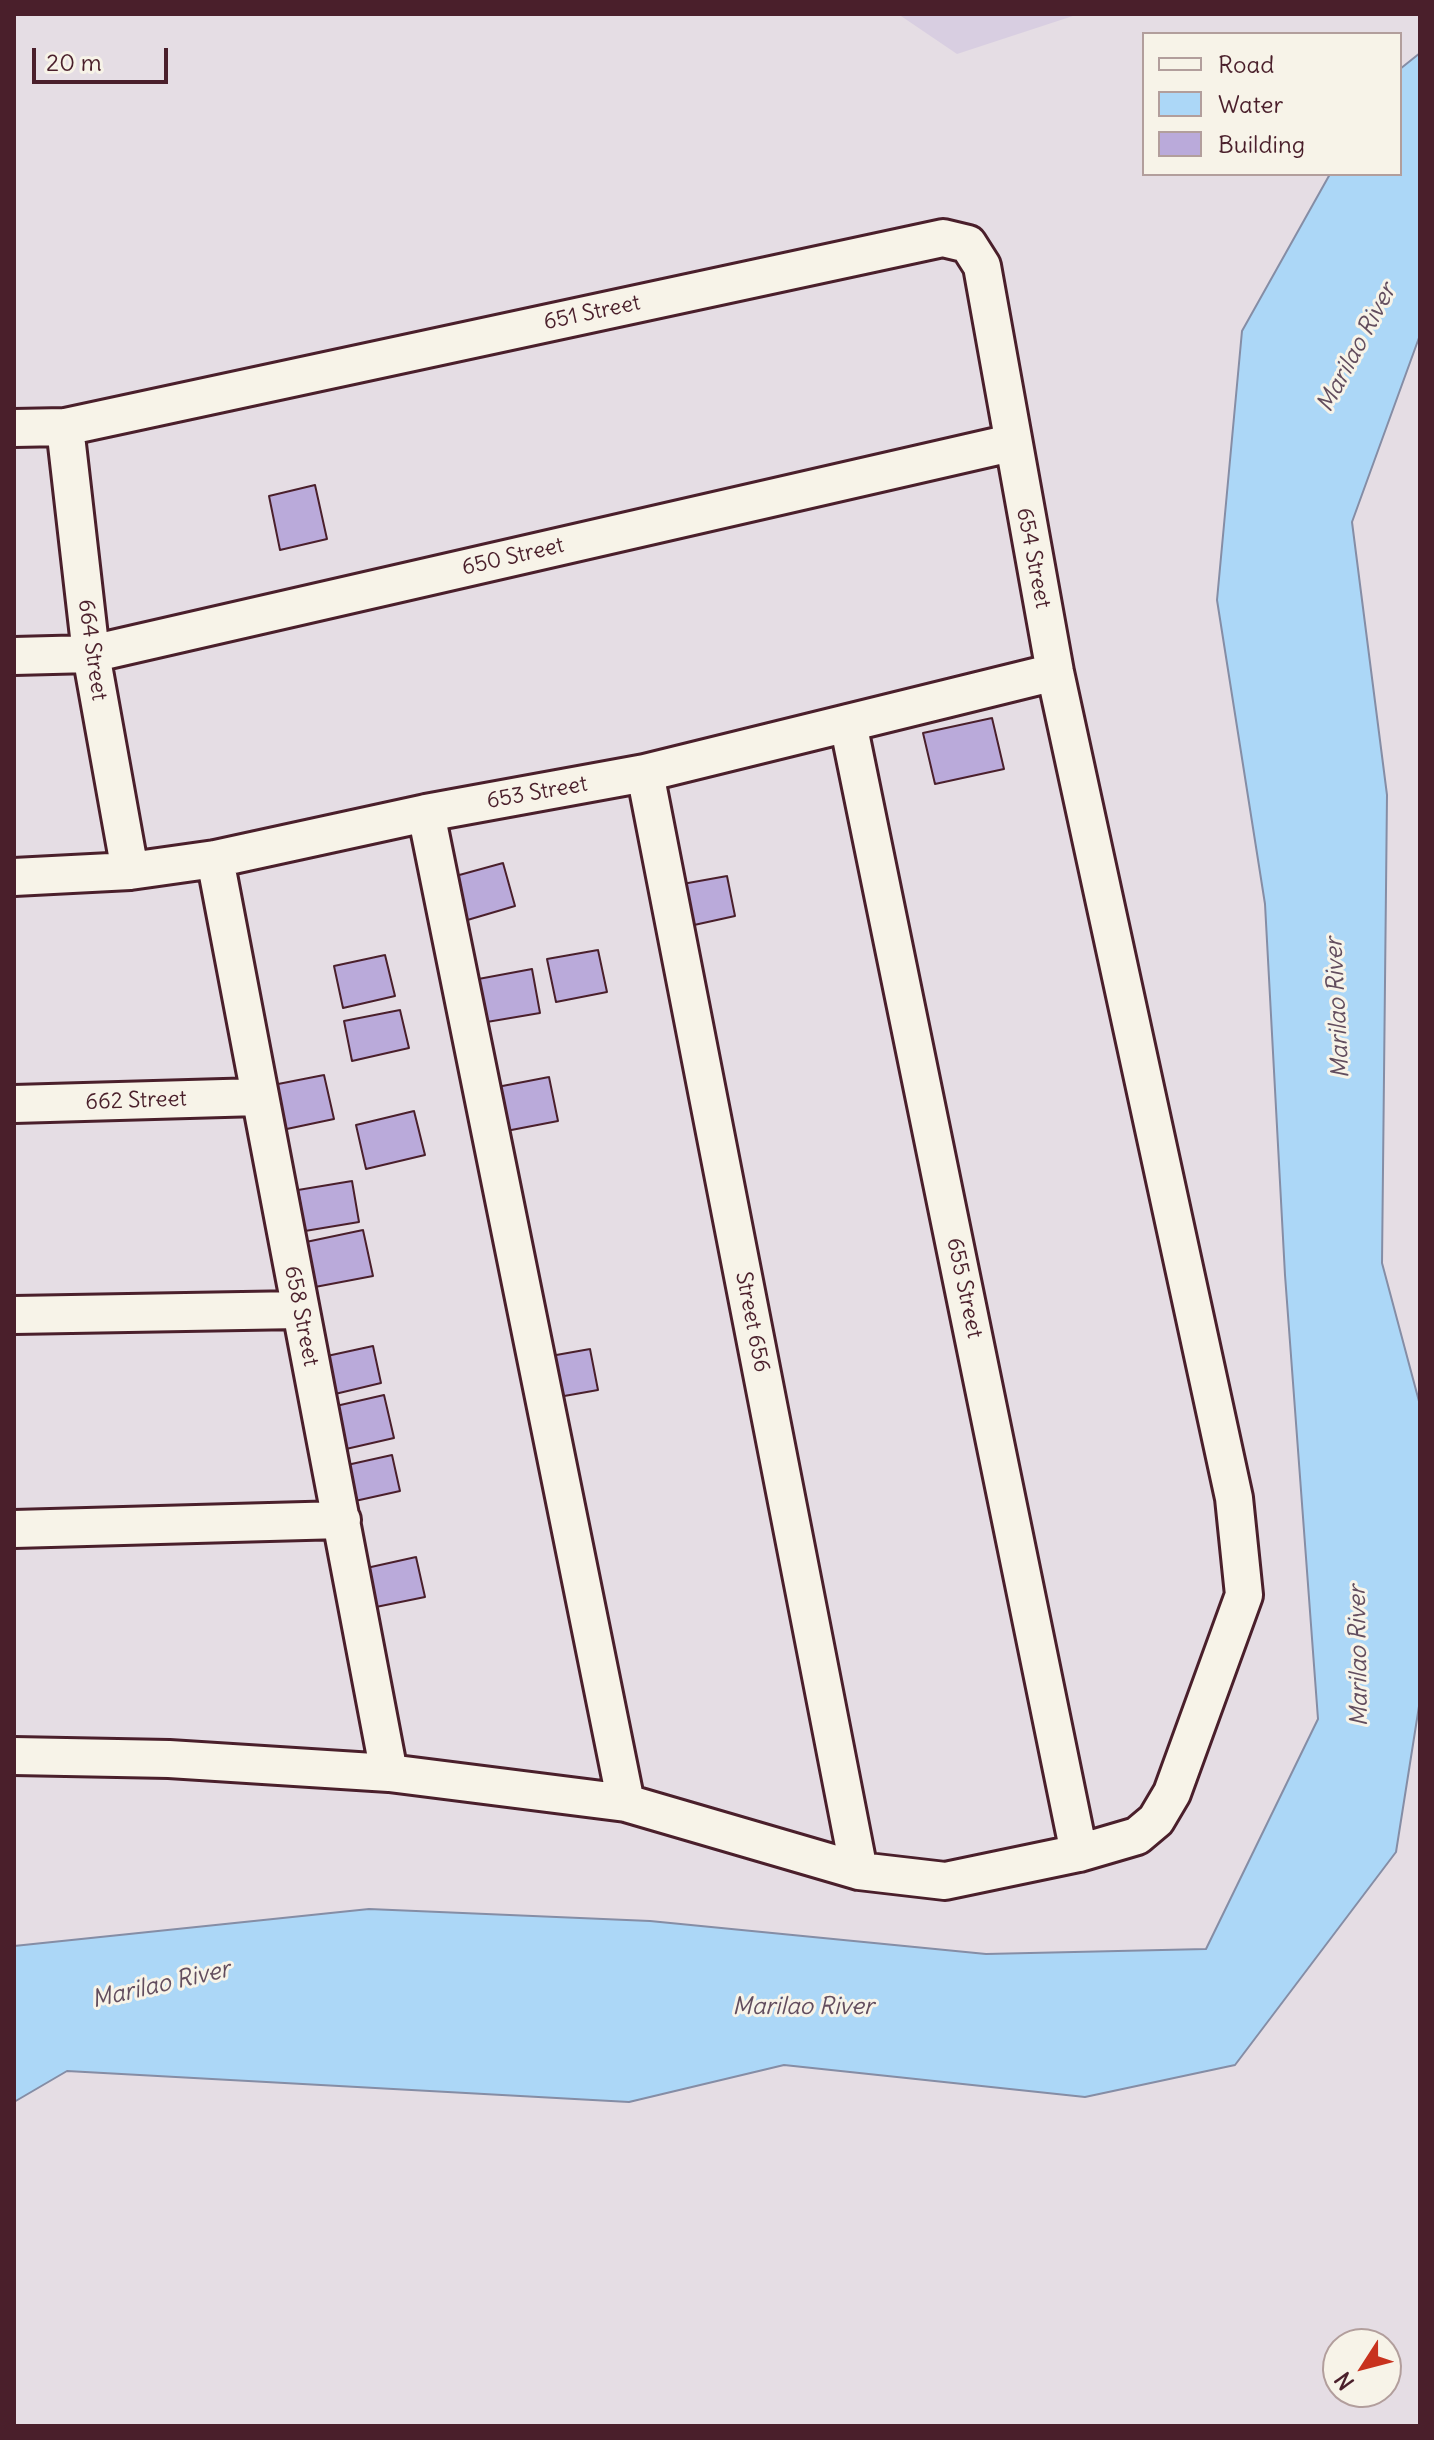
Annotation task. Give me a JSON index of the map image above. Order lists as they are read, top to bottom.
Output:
{
  "streets": {
    "street": [
      "651 Street",
      "650 Street",
      "654 Street",
      "664 Street",
      "653 Street",
      "662 Street",
      "655 Street",
      "658 Street",
      "Street 656"
    ]
  },
  "crossings": [
    ["651 Street", "650 Street"],
    ["651 Street", "654 Street"],
    ["651 Street", "664 Street"],
    ["650 Street", "654 Street"],
    ["650 Street", "664 Street"],
    ["654 Street", "653 Street"],
    ["654 Street", "655 Street"],
    ["654 Street", "658 Street"],
    ["654 Street", "Street 656"],
    ["664 Street", "653 Street"],
    ["653 Street", "655 Street"],
    ["653 Street", "658 Street"],
    ["653 Street", "Street 656"],
    ["662 Street", "658 Street"]
  ],
  "water": ["Marilao River"],
  "legend": ["Road", "Water", "Building"],
  "scale_bar": "20 m",
  "north": "bottom left"
}
